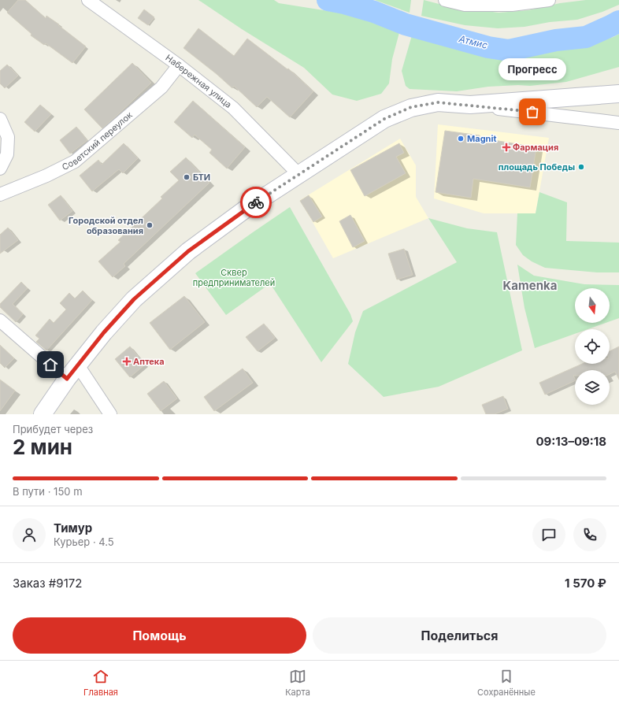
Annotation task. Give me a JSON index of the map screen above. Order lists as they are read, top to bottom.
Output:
{
  "streets": {
    "street": ["Набережная улица", "Советский переулок"]
  },
  "crossings": [
    ["Набережная улица", "Советский переулок"]
  ],
  "districts": ["Kamenka"],
  "water": ["Атмис"],
  "parks": ["Сквер предпринимателей"],
  "places": {
    "other": [
      "Прогресс",
      "Magnit",
      "площадь Победы",
      "БТИ",
      "Городской отдел образования"
    ],
    "health": ["Фармация", "Аптека"]
  },
  "north": "bottom",
  "page": {
    "bubble": "Прогресс",
    "heading": ["2 мин", "Прибудет через", "09:13–09:18"],
    "panel": [
      "Тимур",
      "Курьер · 4.5",
      "Заказ #9172",
      "1 570 ₽"
    ],
    "bar": "В пути · 150 m",
    "buttons": ["Помощь", "Поделиться"],
    "tabs": ["Главная", "Карта", "Сохранённые"]
  }
}
